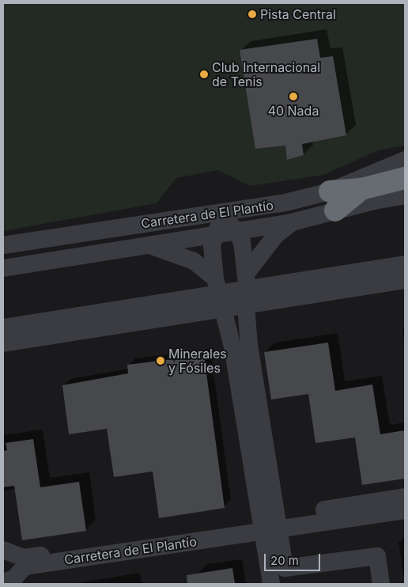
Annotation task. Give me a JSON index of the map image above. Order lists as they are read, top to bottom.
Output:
{
  "streets": {
    "street": ["Carretera de El Plantío"]
  },
  "places": [
    "Pista Central",
    "Club Internacional de Tenis",
    "40 Nada",
    "Minerales y Fósiles"
  ],
  "scale_bar": "20 m"
}
